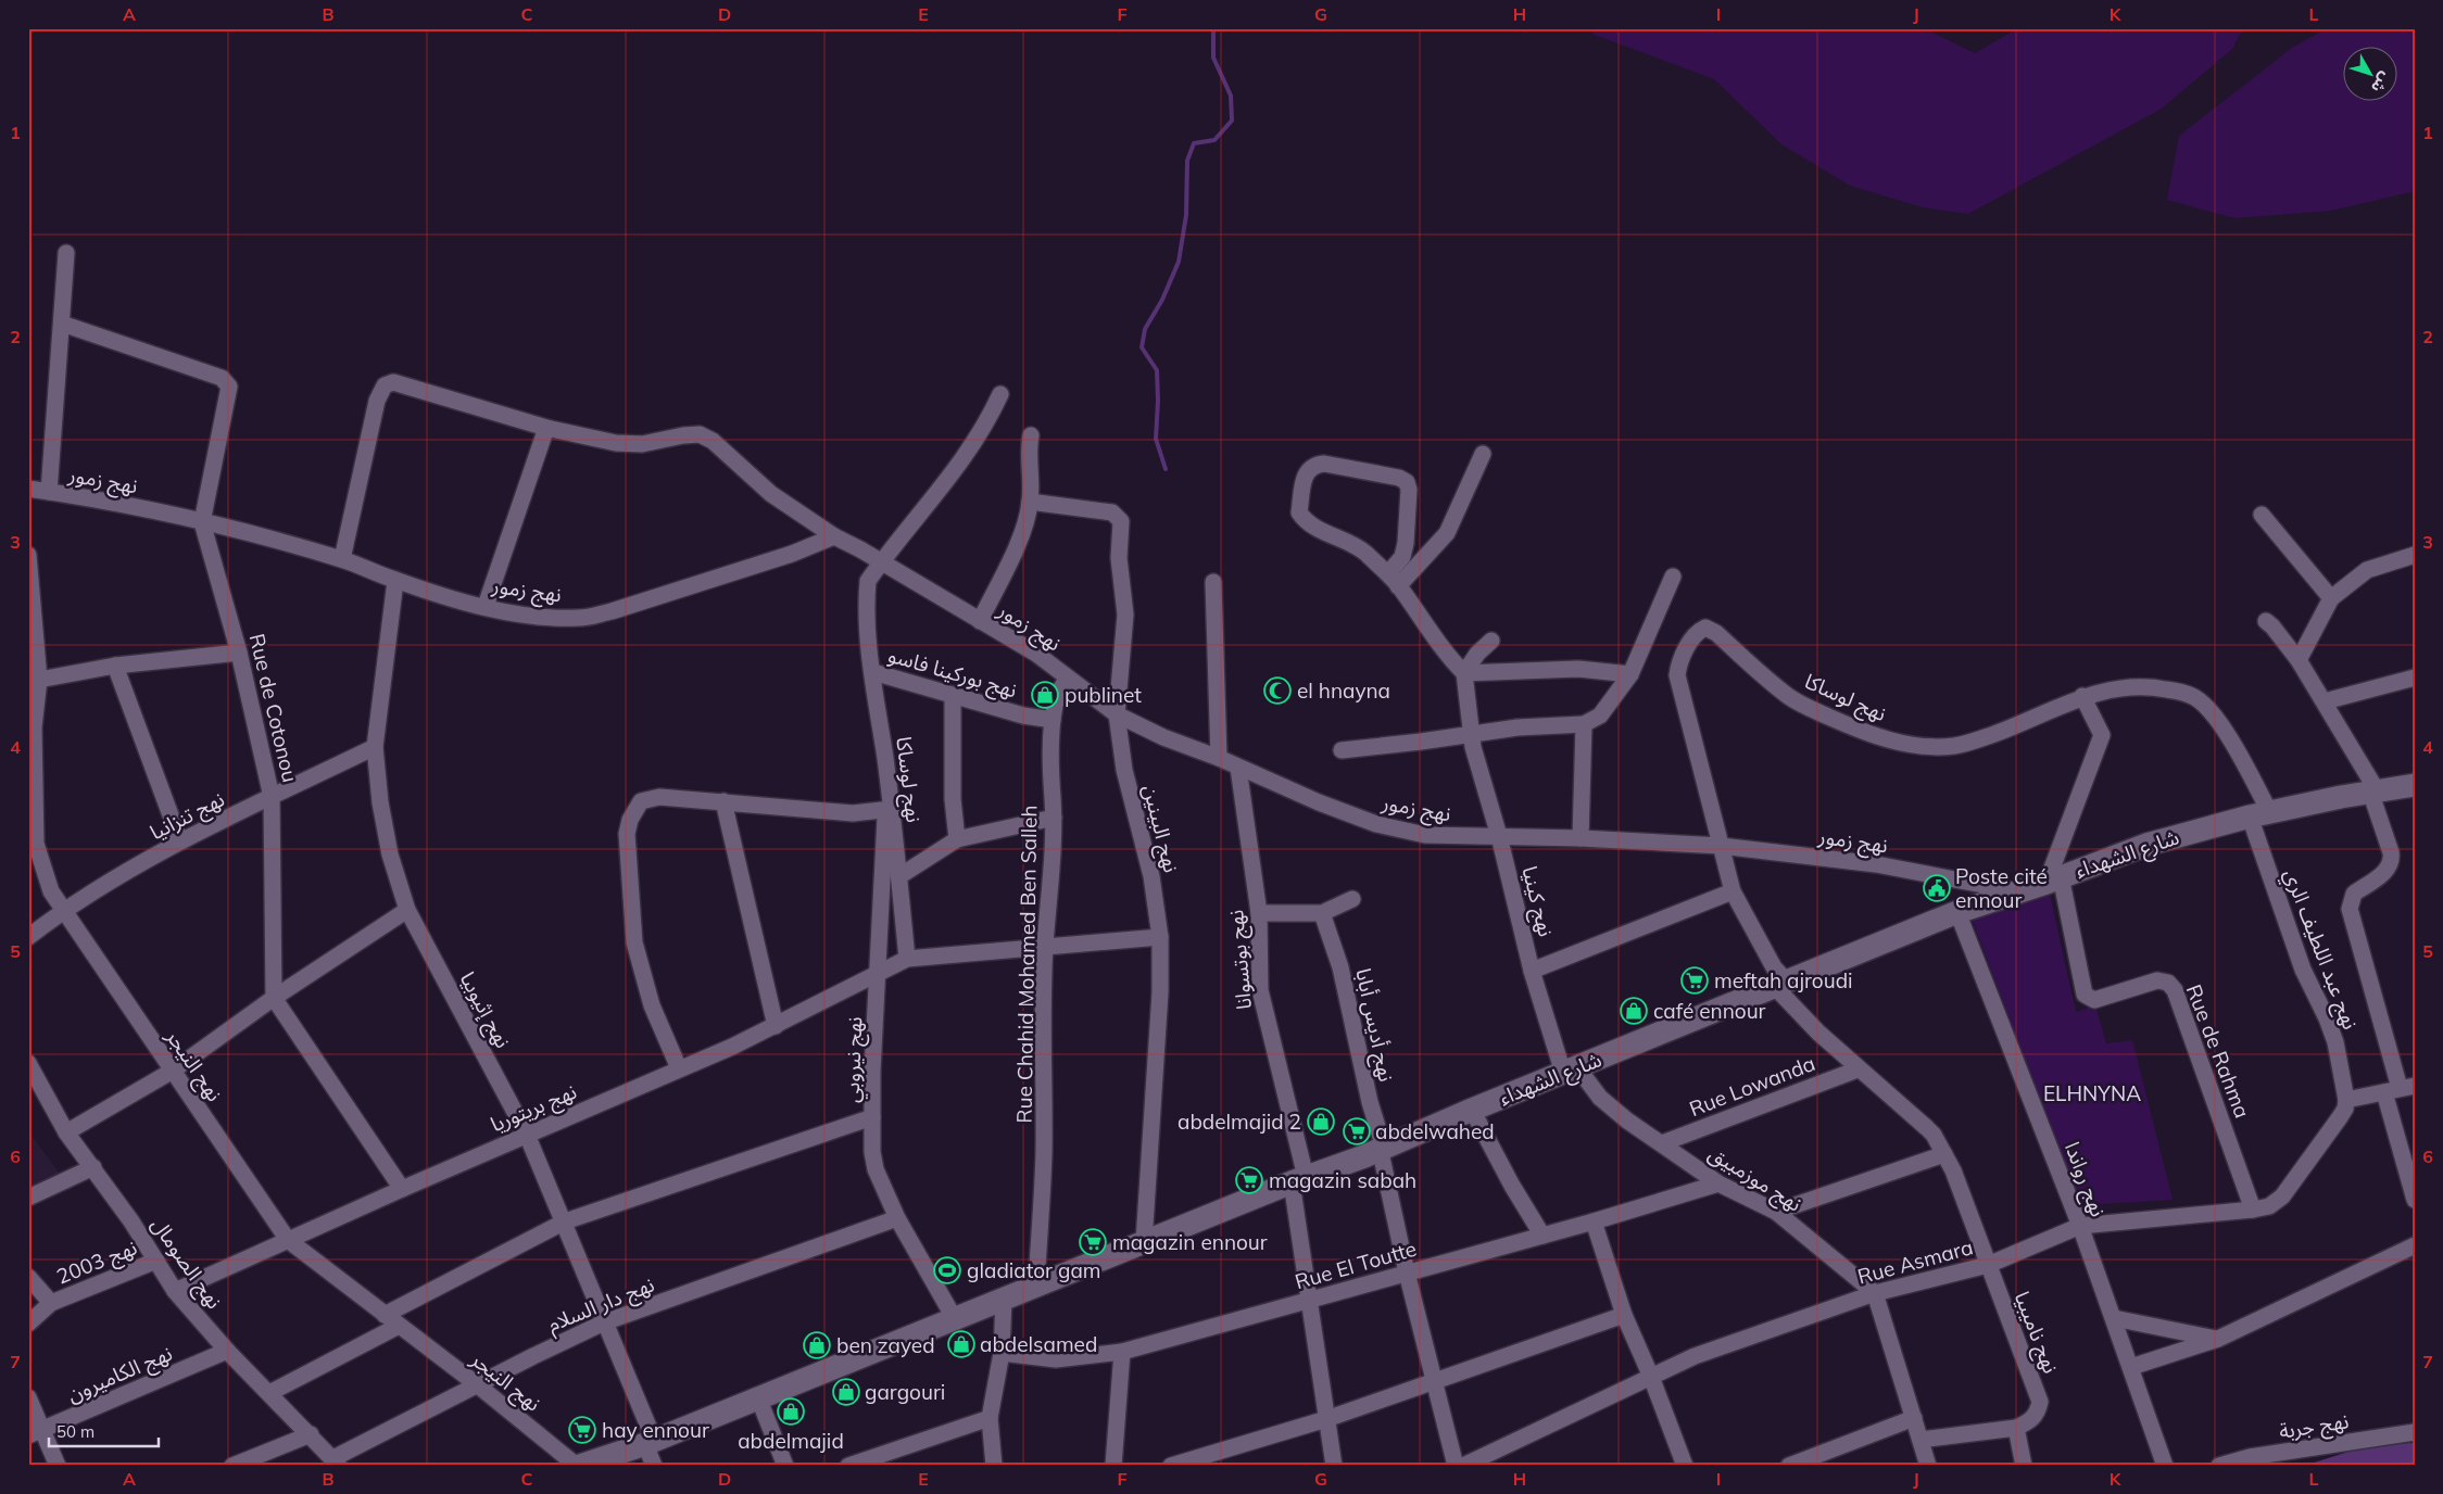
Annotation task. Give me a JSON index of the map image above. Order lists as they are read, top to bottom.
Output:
{
  "streets": {
    "main road": ["شارع الشهداء"],
    "street": [
      "نهج زمور",
      "نهج بوركينا فاسو",
      "نهج لوساكا",
      "Rue de Cotonou",
      "نهج تنزانيا",
      "نهج البينين",
      "نهج كينيا",
      "نهج عبد اللطيف الري",
      "نهج بوتسوانا",
      "Rue Chahid Mohamed Ben Salleh",
      "نهج إثيوبيا",
      "نهج أديس أبابا",
      "Rue de Rahma",
      "نهج نيروبي",
      "نهج النيجر",
      "Rue Lowanda",
      "نهج بريتوريا",
      "نهج موزمبيق",
      "نهج رواندا",
      "نهج 2003",
      "Rue Asmara",
      "نهج الصومال",
      "Rue El Toutte",
      "نهج دار السلام",
      "نهج ناميبيا",
      "نهج الكاميرون",
      "نهج جربة"
    ]
  },
  "crossings": [
    ["نهج زمور", "نهج لوساكا"],
    ["نهج زمور", "Rue de Cotonou"],
    ["نهج زمور", "نهج البينين"],
    ["نهج زمور", "شارع الشهداء"],
    ["نهج زمور", "نهج كينيا"],
    ["نهج زمور", "نهج بوتسوانا"],
    ["نهج زمور", "Rue Chahid Mohamed Ben Salleh"],
    ["نهج زمور", "نهج إثيوبيا"],
    ["نهج بوركينا فاسو", "نهج لوساكا"],
    ["نهج بوركينا فاسو", "Rue Chahid Mohamed Ben Salleh"],
    ["نهج لوساكا", "شارع الشهداء"],
    ["نهج لوساكا", "نهج كينيا"],
    ["نهج لوساكا", "نهج عبد اللطيف الري"],
    ["نهج لوساكا", "نهج نيروبي"],
    ["نهج لوساكا", "نهج بريتوريا"],
    ["نهج لوساكا", "نهج ناميبيا"],
    ["Rue de Cotonou", "نهج تنزانيا"],
    ["نهج تنزانيا", "نهج إثيوبيا"],
    ["نهج تنزانيا", "نهج النيجر"],
    ["نهج البينين", "شارع الشهداء"],
    ["شارع الشهداء", "نهج عبد اللطيف الري"],
    ["شارع الشهداء", "نهج بوتسوانا"],
    ["شارع الشهداء", "Rue Chahid Mohamed Ben Salleh"],
    ["شارع الشهداء", "نهج إثيوبيا"],
    ["شارع الشهداء", "نهج أديس أبابا"],
    ["شارع الشهداء", "Rue de Rahma"],
    ["شارع الشهداء", "نهج نيروبي"],
    ["شارع الشهداء", "نهج النيجر"],
    ["شارع الشهداء", "نهج موزمبيق"],
    ["شارع الشهداء", "نهج رواندا"],
    ["شارع الشهداء", "نهج ناميبيا"],
    ["نهج عبد اللطيف الري", "Rue Asmara"],
    ["نهج بوتسوانا", "Rue El Toutte"],
    ["نهج إثيوبيا", "نهج بريتوريا"],
    ["نهج إثيوبيا", "نهج دار السلام"],
    ["نهج أديس أبابا", "Rue El Toutte"],
    ["Rue de Rahma", "Rue Asmara"],
    ["نهج نيروبي", "نهج بريتوريا"],
    ["نهج نيروبي", "نهج دار السلام"],
    ["نهج النيجر", "نهج بريتوريا"],
    ["نهج النيجر", "نهج دار السلام"],
    ["Rue Lowanda", "نهج موزمبيق"],
    ["Rue Lowanda", "نهج ناميبيا"],
    ["نهج بريتوريا", "نهج الصومال"],
    ["نهج موزمبيق", "Rue Asmara"],
    ["نهج موزمبيق", "Rue El Toutte"],
    ["نهج رواندا", "Rue Asmara"],
    ["نهج 2003", "نهج الصومال"],
    ["Rue Asmara", "نهج ناميبيا"],
    ["نهج الصومال", "نهج دار السلام"],
    ["نهج الصومال", "نهج الكاميرون"]
  ],
  "parks": ["ELHNYNA"],
  "places": {
    "mosque": ["el hnayna"],
    "shop": [
      "publinet",
      "café ennour",
      "abdelmajid 2",
      "abdelsamed",
      "ben zayed",
      "gargouri",
      "abdelmajid"
    ],
    "public building": ["Poste cité ennour"],
    "supermarket": [
      "meftah ajroudi",
      "abdelwahed",
      "magazin sabah",
      "magazin ennour",
      "hay ennour"
    ],
    "sports": ["gladiator gam"]
  },
  "scale_bar": "50 m",
  "north": "bottom right",
  "grid": {
    "columns": [
      "A",
      "B",
      "C",
      "D",
      "E",
      "F",
      "G",
      "H",
      "I",
      "J",
      "K",
      "L"
    ],
    "rows": [
      "1",
      "2",
      "3",
      "4",
      "5",
      "6",
      "7"
    ]
  }
}
